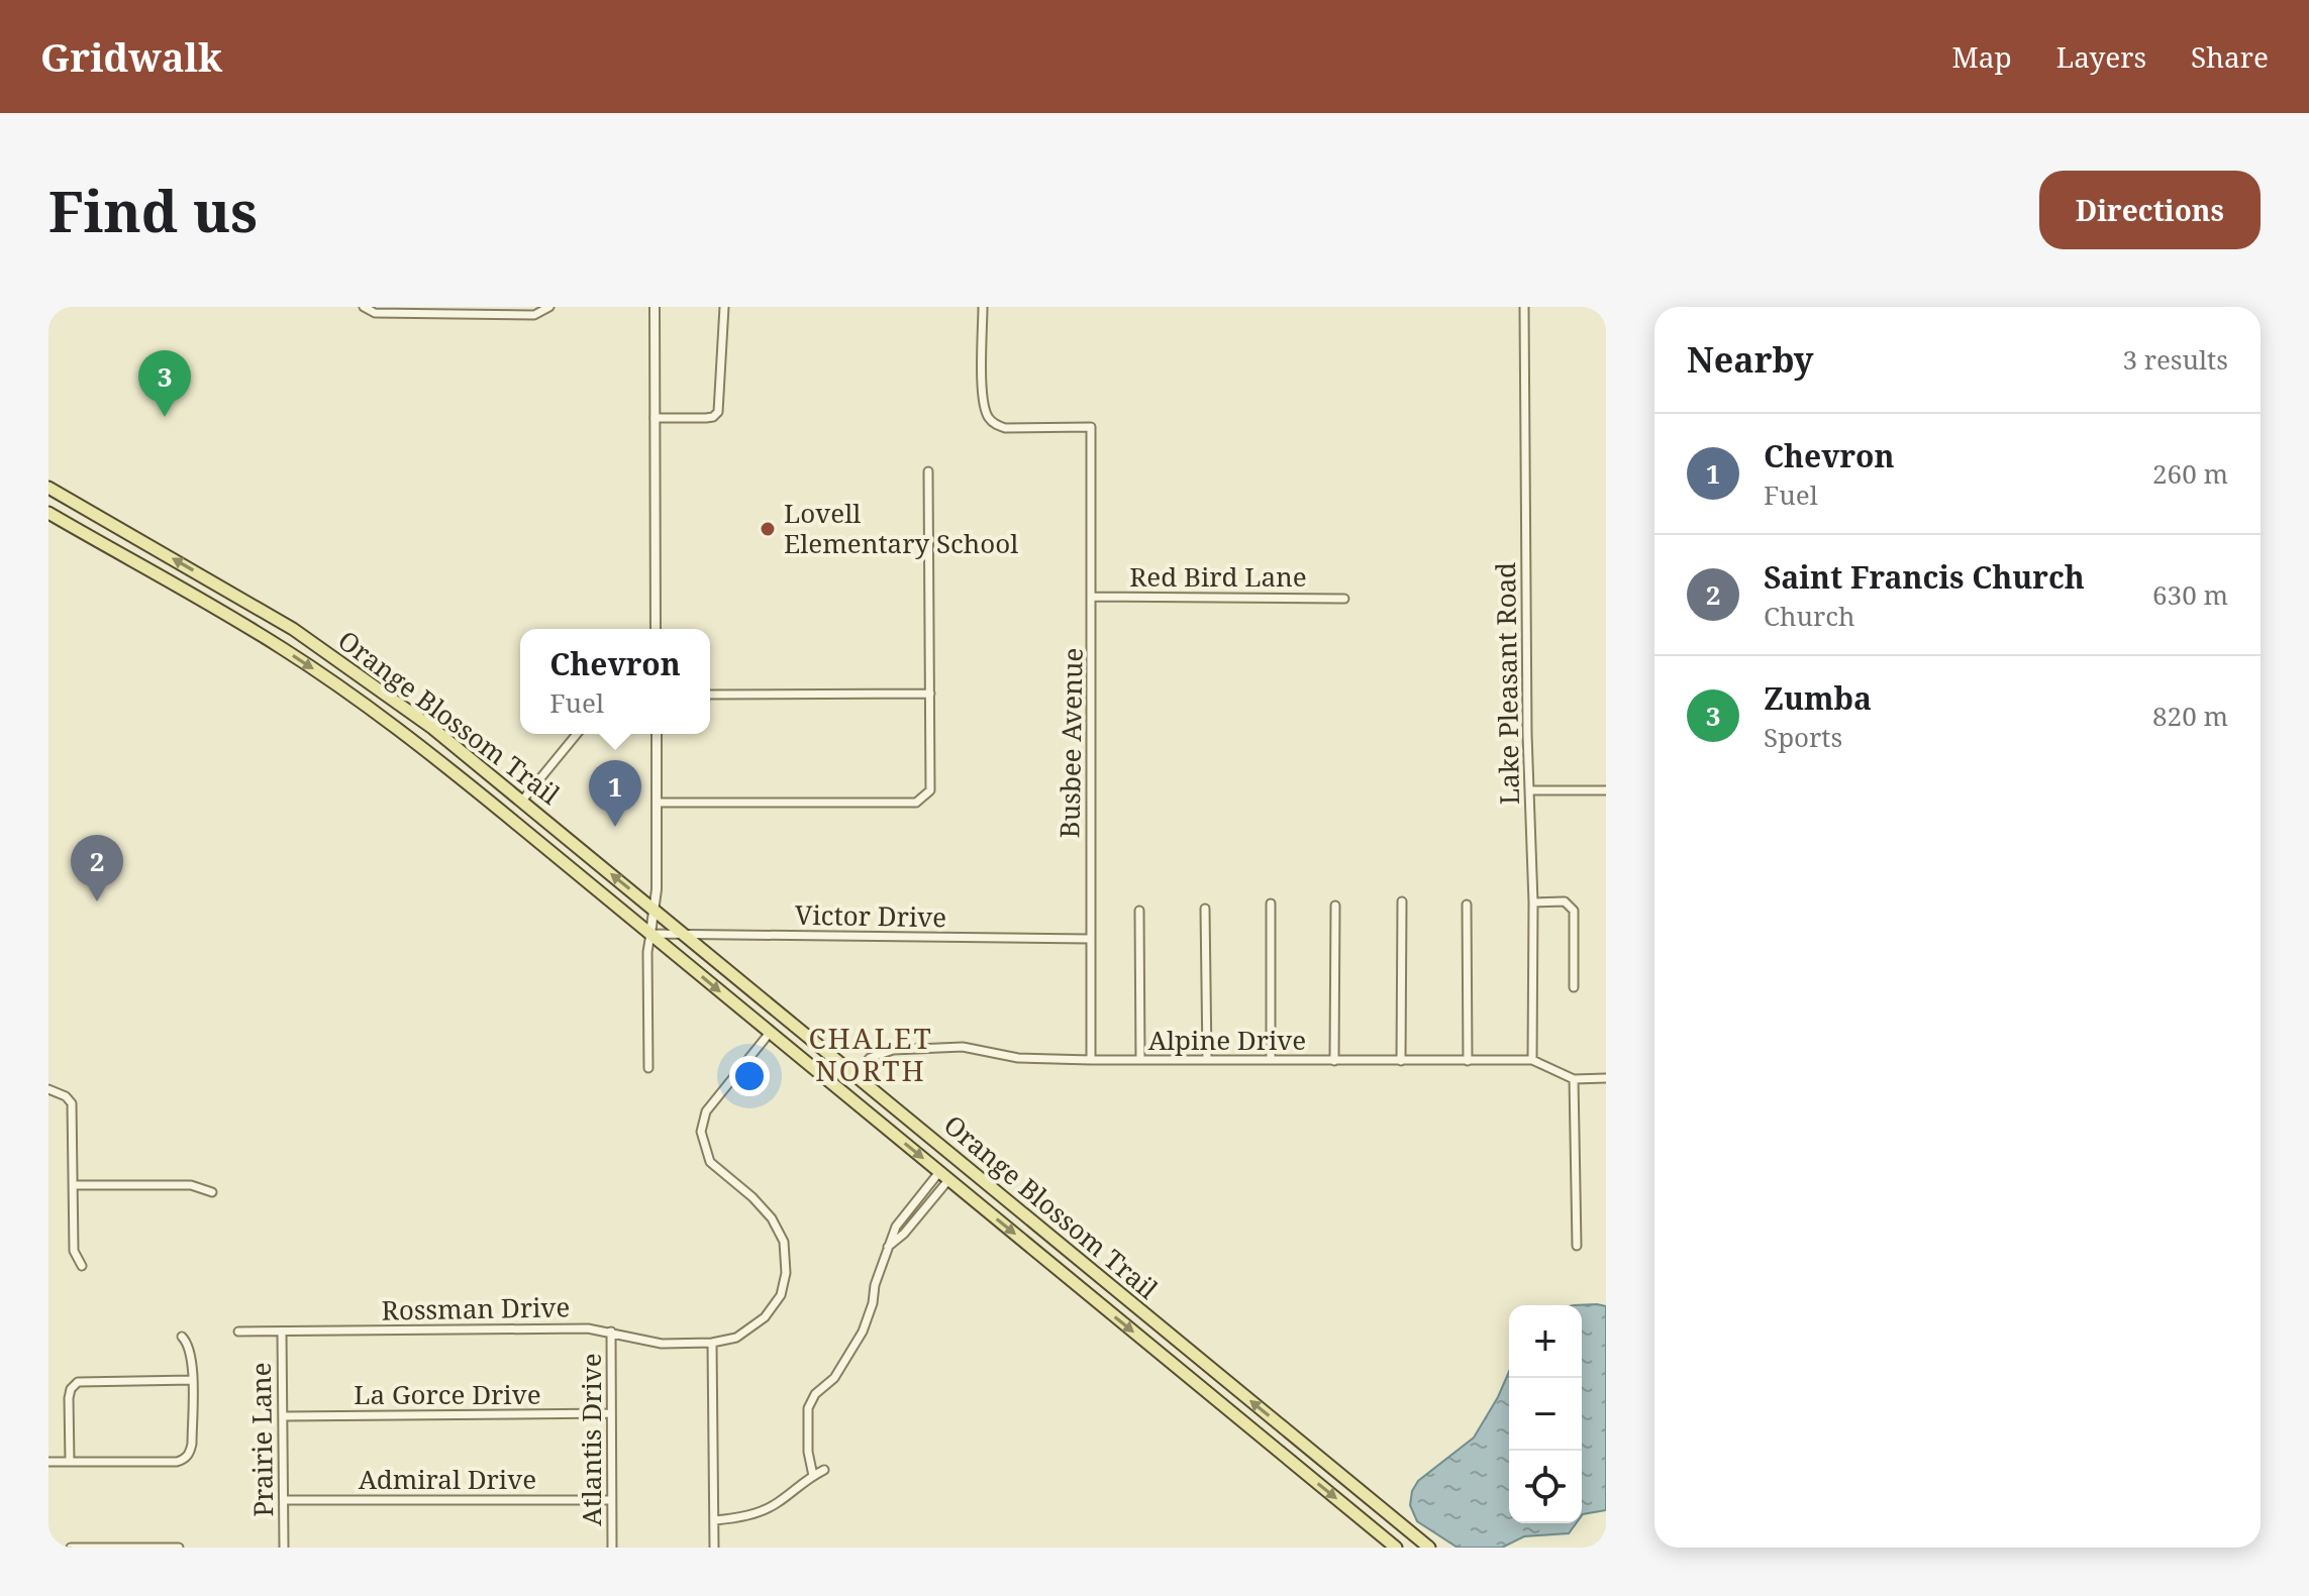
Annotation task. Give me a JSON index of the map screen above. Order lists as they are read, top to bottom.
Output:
{
  "streets": {
    "main road": ["Orange Blossom Trail"],
    "street": [
      "Red Bird Lane",
      "Lake Pleasant Road",
      "Busbee Avenue",
      "Victor Drive",
      "Alpine Drive",
      "Rossman Drive",
      "La Gorce Drive",
      "Prairie Lane",
      "Atlantis Drive",
      "Admiral Drive"
    ]
  },
  "crossings": [
    ["Red Bird Lane", "Busbee Avenue"],
    ["Lake Pleasant Road", "Alpine Drive"],
    ["Orange Blossom Trail", "Victor Drive"],
    ["Orange Blossom Trail", "Alpine Drive"],
    ["Orange Blossom Trail", "Rossman Drive"],
    ["Busbee Avenue", "Victor Drive"],
    ["Busbee Avenue", "Alpine Drive"],
    ["Rossman Drive", "Prairie Lane"],
    ["Rossman Drive", "Atlantis Drive"],
    ["La Gorce Drive", "Prairie Lane"],
    ["La Gorce Drive", "Atlantis Drive"],
    ["Prairie Lane", "Admiral Drive"],
    ["Atlantis Drive", "Admiral Drive"]
  ],
  "districts": ["CHALET NORTH"],
  "places": ["Lovell Elementary School"],
  "page": {
    "header": "Gridwalk",
    "nav": ["Map", "Layers", "Share"],
    "buttons": "Directions",
    "title": "Find us",
    "heading": ["Nearby", "3 results"],
    "pins": ["3", "1", "2"],
    "list": [
      {
        "mark": "1",
        "name": "Chevron",
        "note": "Fuel",
        "value": "260 m"
      },
      {
        "mark": "2",
        "name": "Saint Francis Church",
        "note": "Church",
        "value": "630 m"
      },
      {
        "mark": "3",
        "name": "Zumba",
        "note": "Sports",
        "value": "820 m"
      }
    ],
    "popup": ["Chevron", "Fuel"],
    "map_buttons": ["+", "−"]
  }
}
